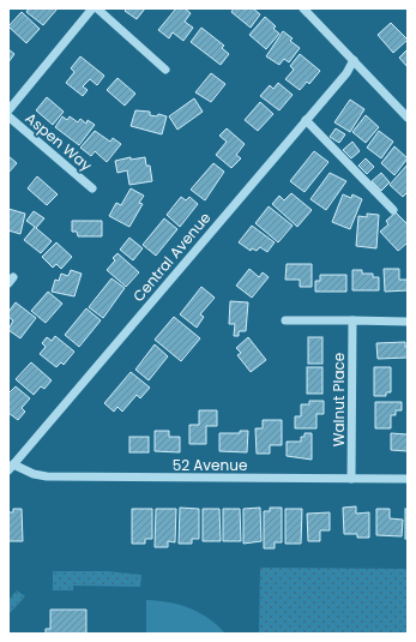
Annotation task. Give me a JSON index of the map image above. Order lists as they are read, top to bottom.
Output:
{
  "streets": {
    "street": [
      "Aspen Way",
      "Central Avenue",
      "Walnut Place",
      "52 Avenue"
    ]
  },
  "crossings": [
    ["Central Avenue", "52 Avenue"],
    ["Walnut Place", "52 Avenue"]
  ]
}
